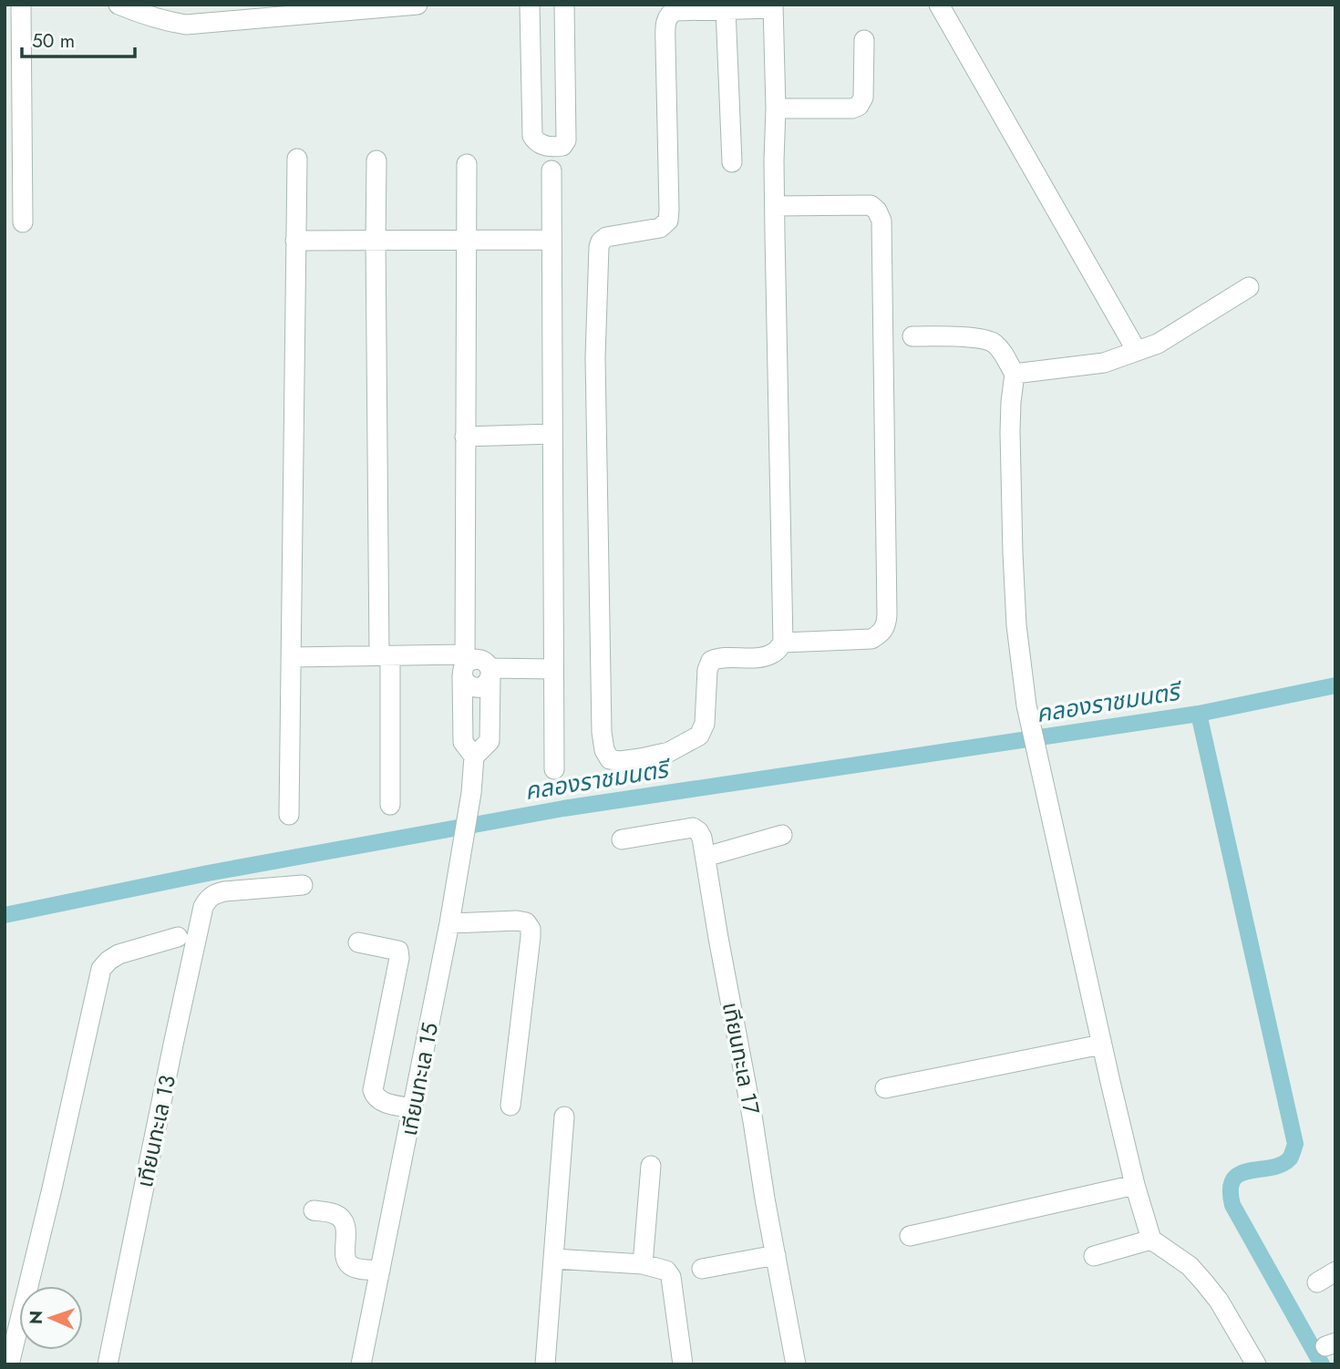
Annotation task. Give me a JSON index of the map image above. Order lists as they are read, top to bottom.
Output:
{
  "streets": {
    "street": ["เทียนทะเล 17", "เทียนทะเล 15", "เทียนทะเล 13"]
  },
  "water": ["คลองราชมนตรี"],
  "scale_bar": "50 m",
  "north": "left"
}
